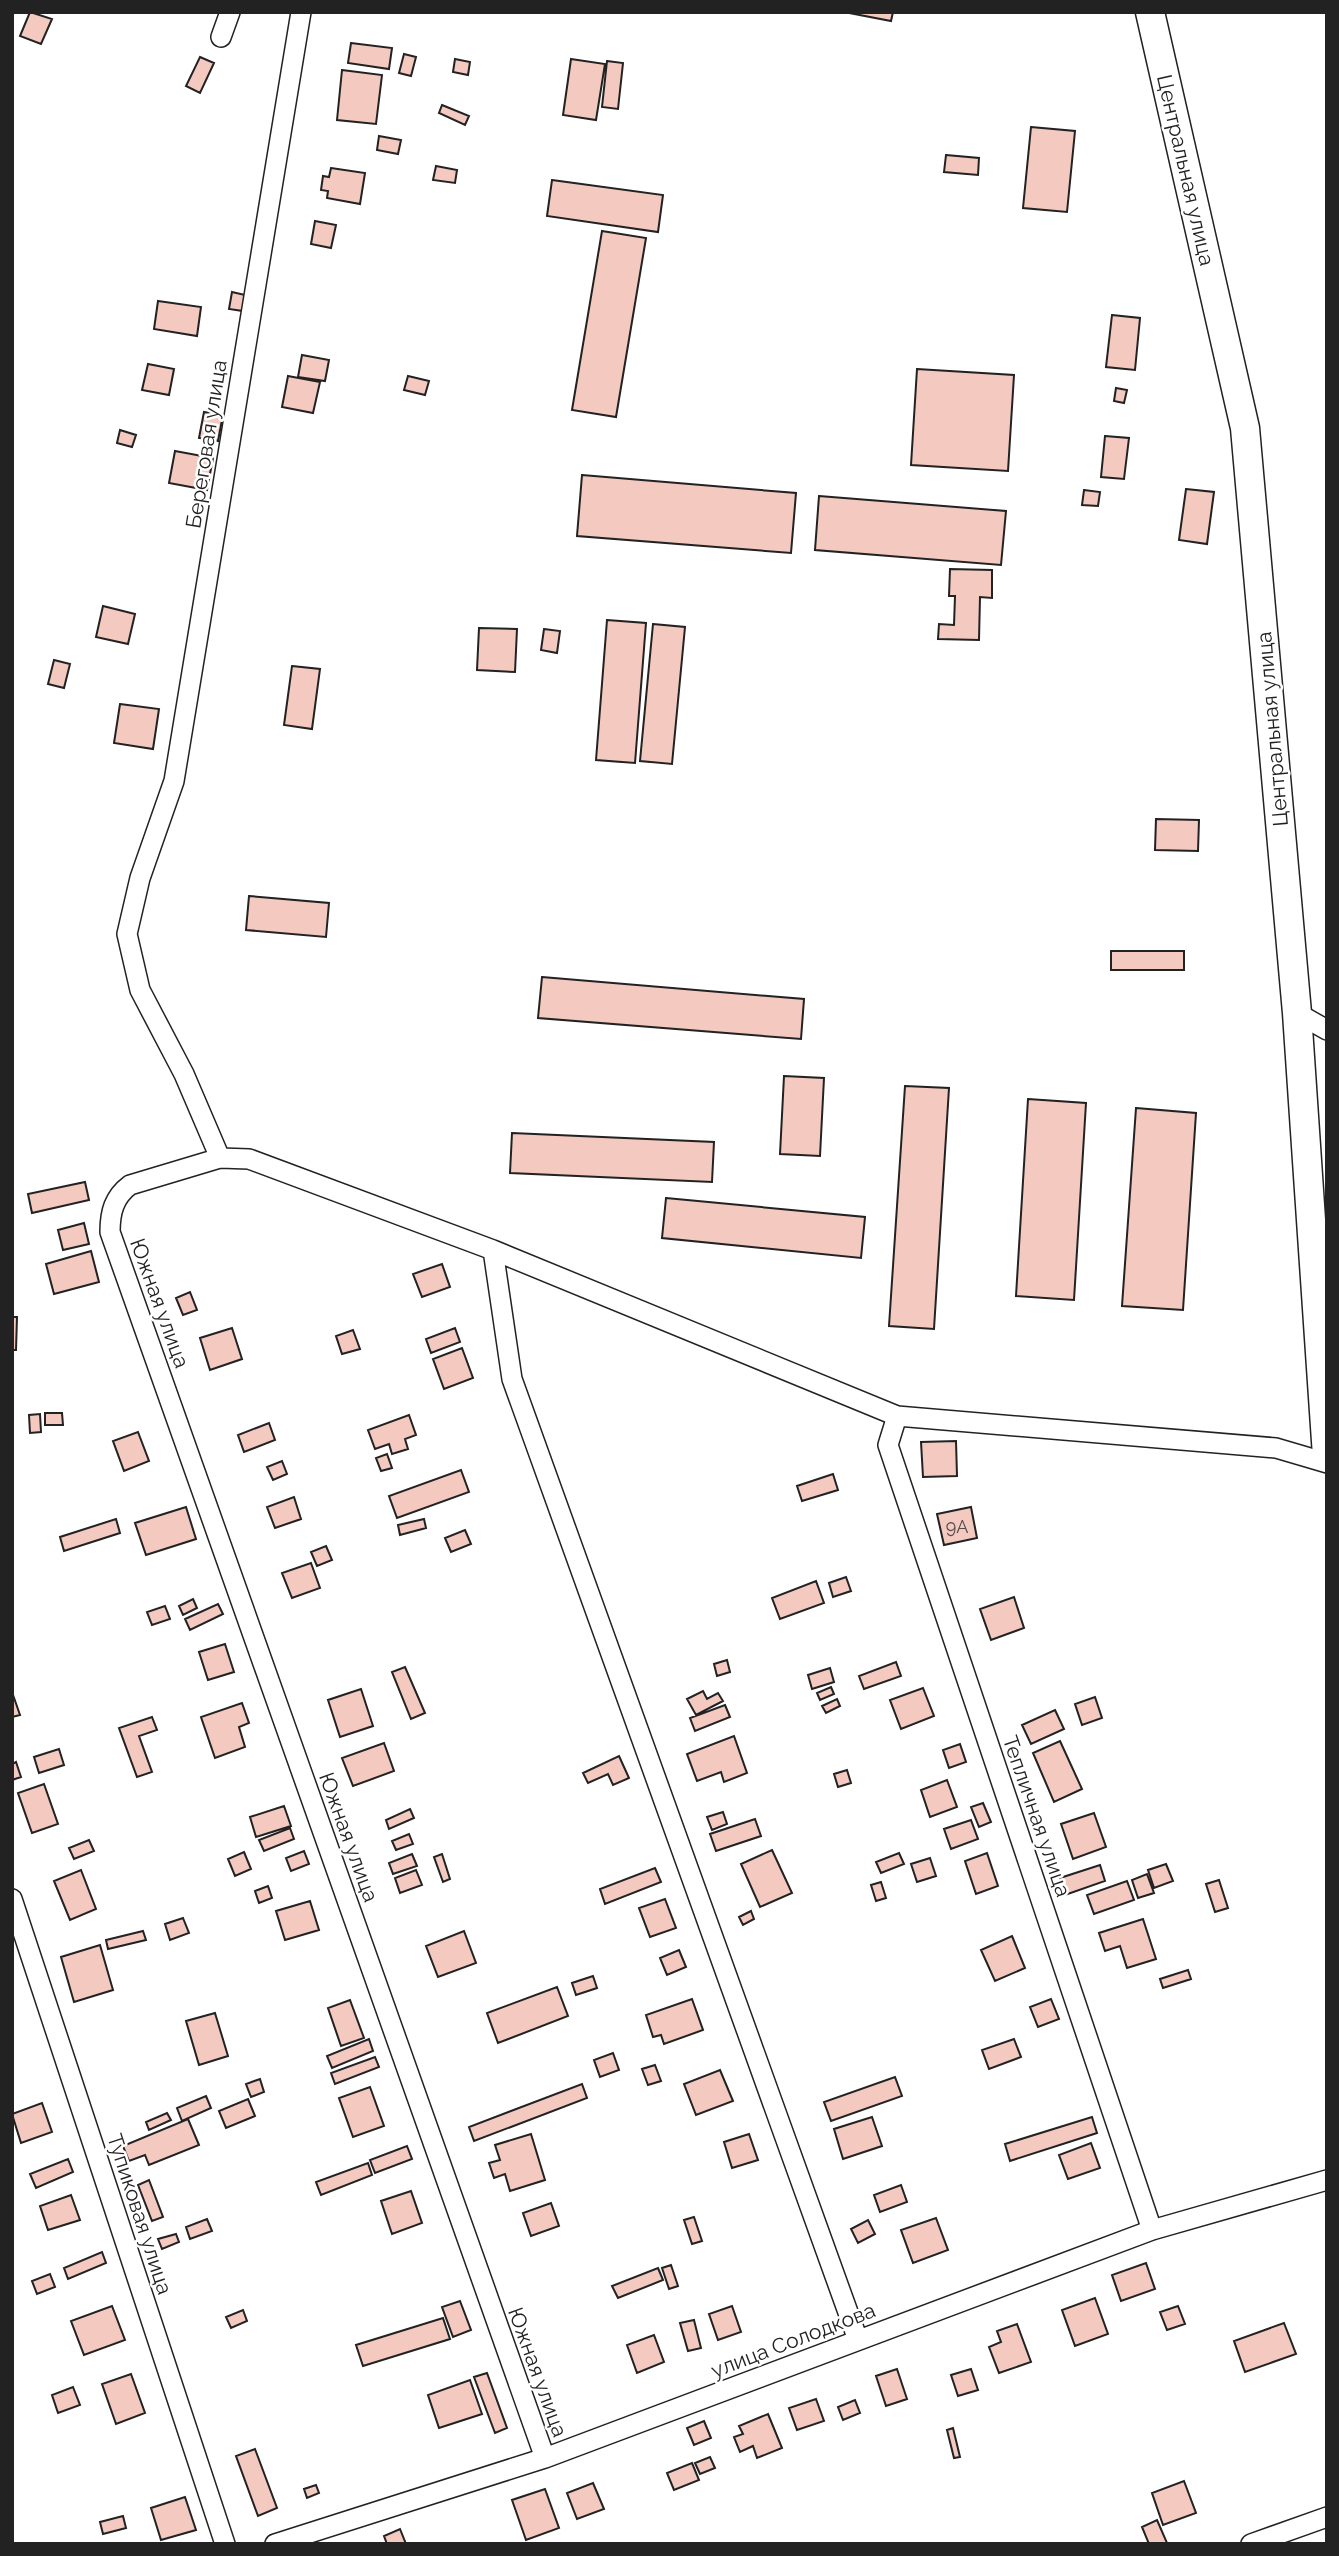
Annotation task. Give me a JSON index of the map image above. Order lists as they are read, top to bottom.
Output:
{
  "streets": {
    "street": [
      "Центральная улица",
      "Береговая улица",
      "Южная улица",
      "Тепличная улица",
      "Тупиковая улица",
      "улица Солодкова"
    ]
  },
  "crossings": [
    ["Береговая улица", "Южная улица"],
    ["Южная улица", "улица Солодкова"],
    ["Тепличная улица", "улица Солодкова"]
  ],
  "house_numbers": ["9А"]
}
